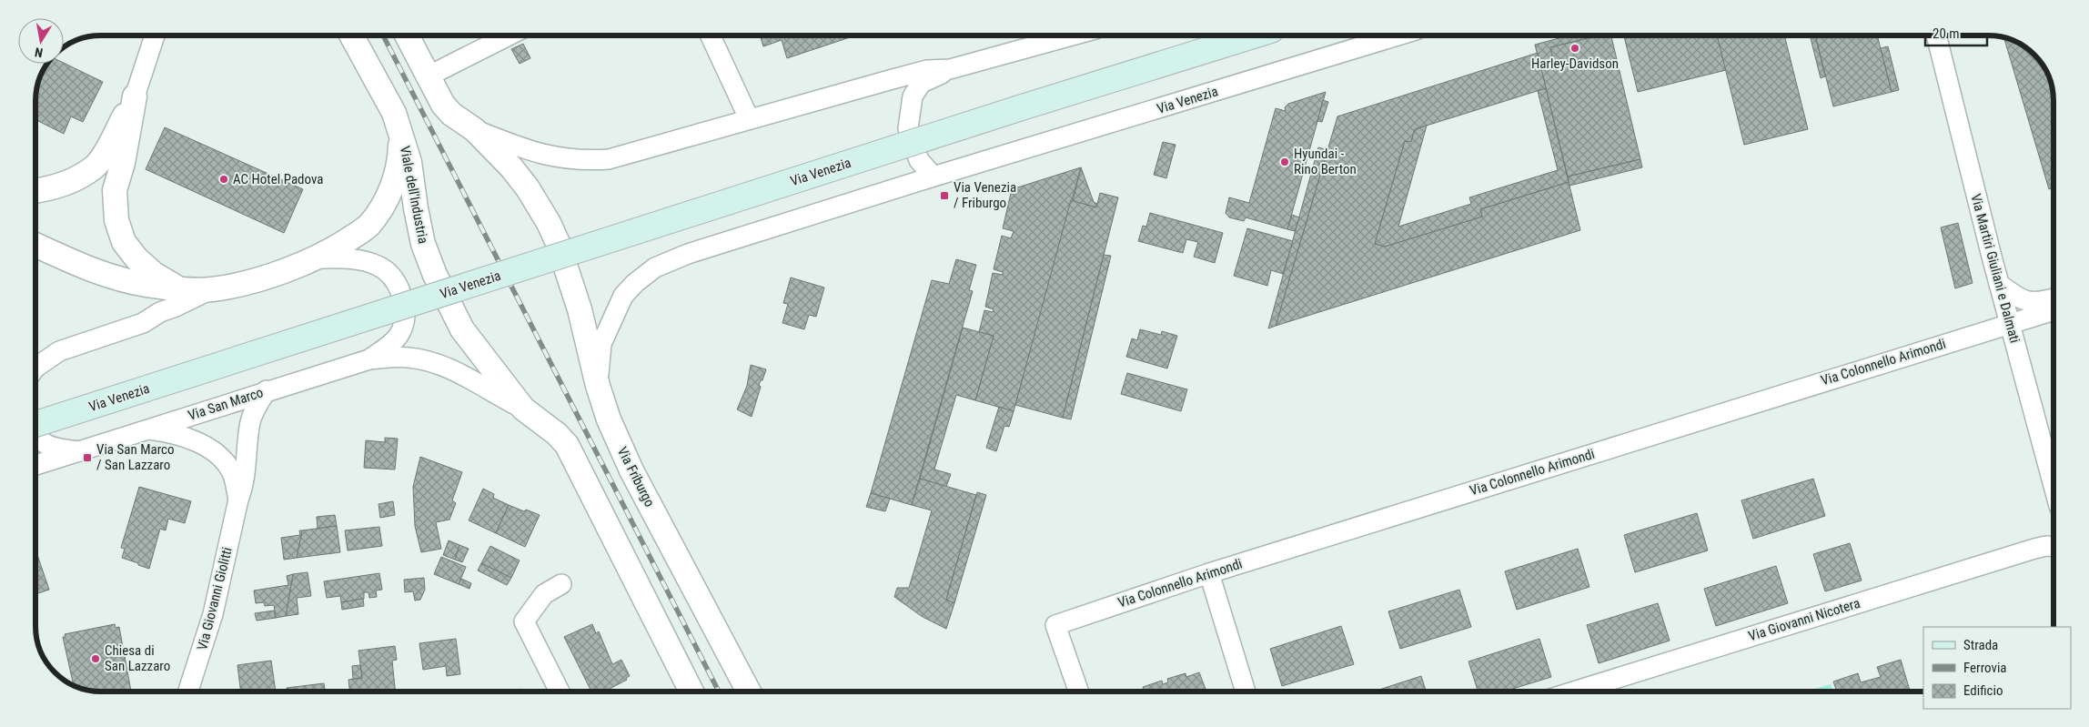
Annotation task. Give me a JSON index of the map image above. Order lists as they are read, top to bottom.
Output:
{
  "streets": {
    "main road": ["Via Venezia"],
    "street": [
      "Viale dell'Industria",
      "Via Martiri Giuliani e Dalmati",
      "Via Colonnello Arimondi",
      "Via San Marco",
      "Via Friburgo",
      "Via Giovanni Giolitti",
      "Via Giovanni Nicotera"
    ]
  },
  "crossings": [
    ["Via Venezia", "Via Friburgo"],
    ["Viale dell'Industria", "Via San Marco"],
    ["Via Martiri Giuliani e Dalmati", "Via Colonnello Arimondi"],
    ["Via San Marco", "Via Giovanni Giolitti"]
  ],
  "places": {
    "other": [
      "Harley-Davidson",
      "Hyundai - Rino Berton",
      "AC Hotel Padova",
      "Chiesa di San Lazzaro"
    ],
    "transit": ["Via Venezia / Friburgo", "Via San Marco / San Lazzaro"]
  },
  "legend": ["Strada", "Ferrovia", "Edificio"],
  "scale_bar": "20 m",
  "north": "bottom"
}
